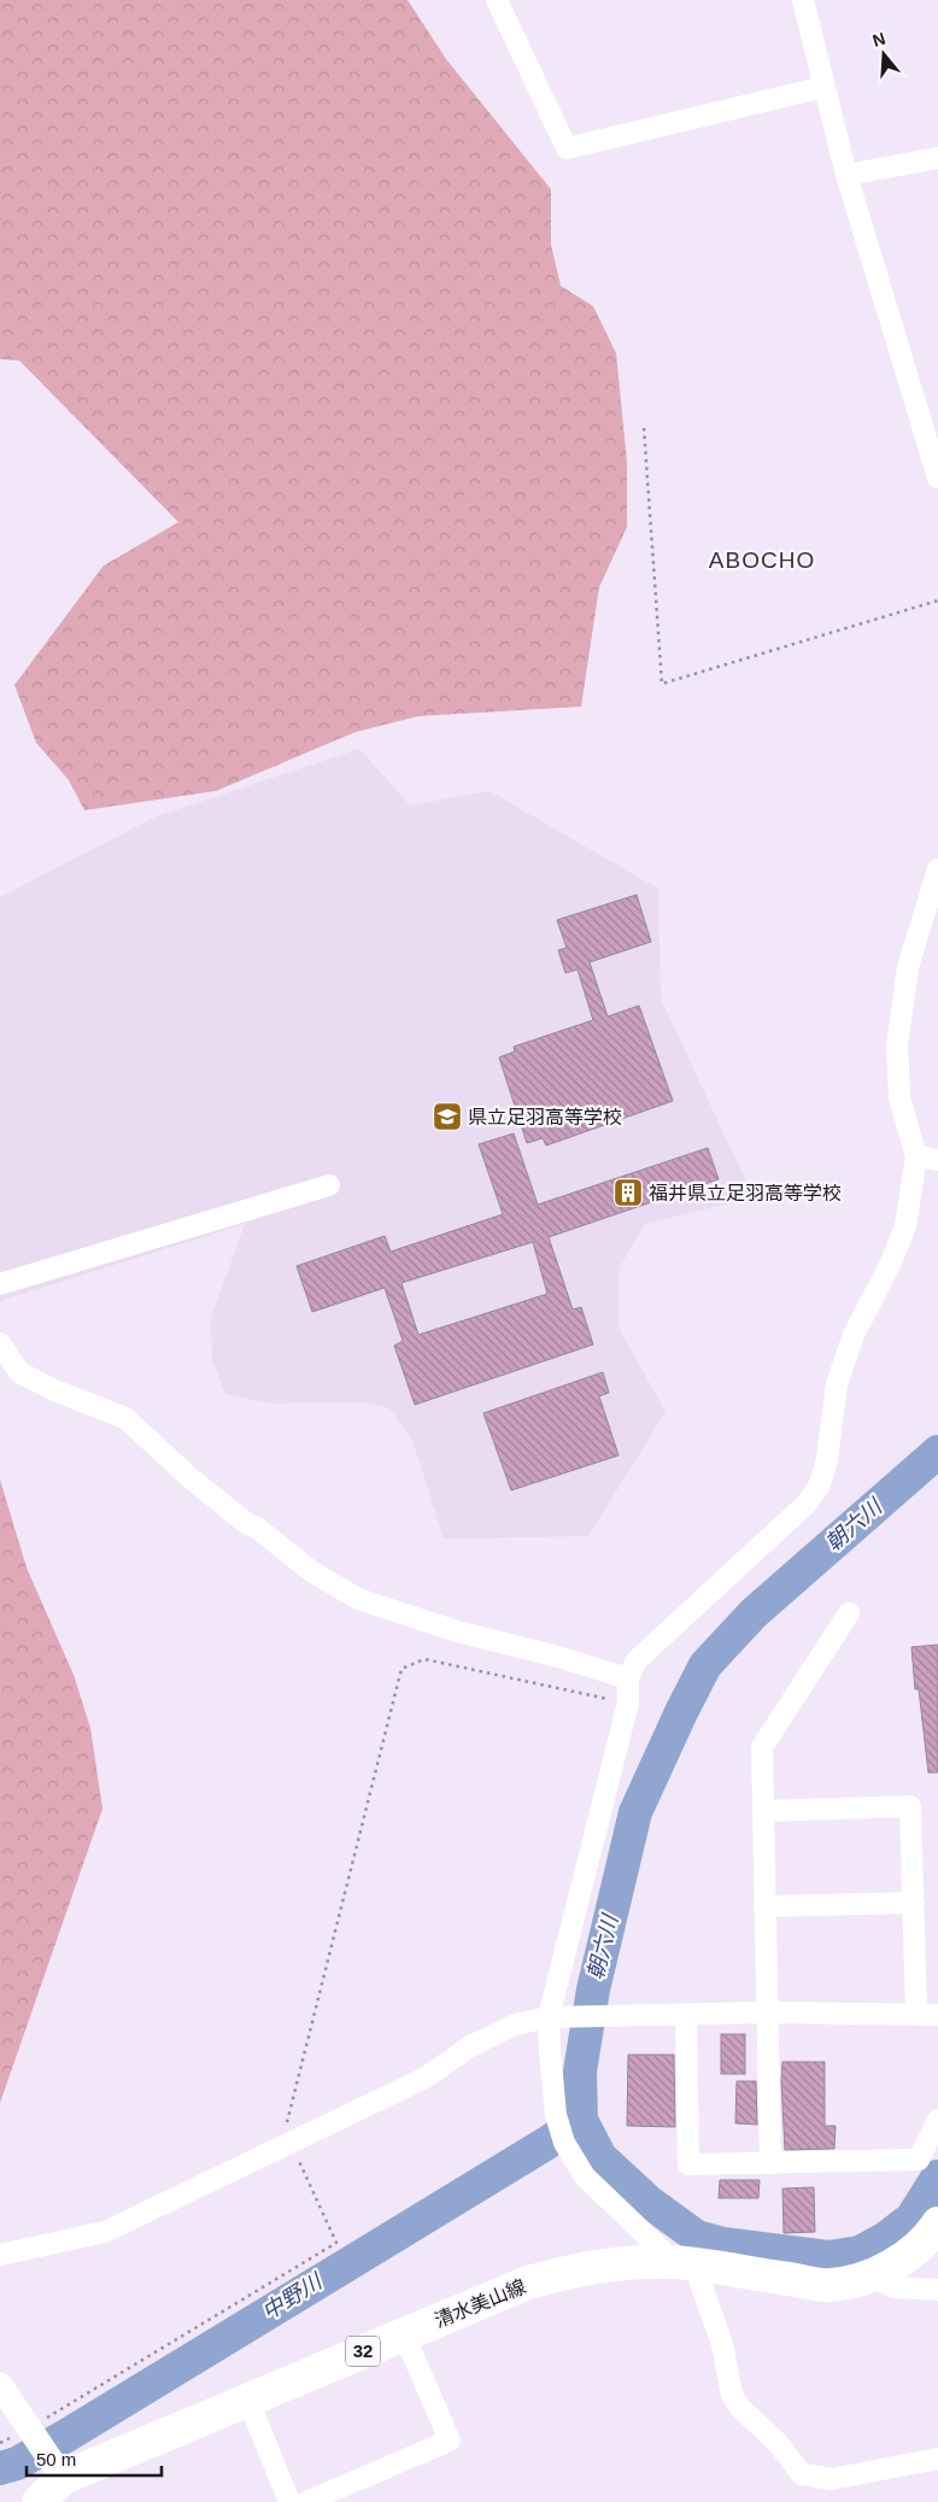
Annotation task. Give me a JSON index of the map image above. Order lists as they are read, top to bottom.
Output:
{
  "streets": {
    "main road": ["清水美山線", "32"]
  },
  "districts": ["ABOCHO"],
  "water": ["朝六川", "中野川"],
  "places": {
    "school or university": ["県立足羽高等学校"],
    "building": ["福井県立足羽高等学校"]
  },
  "scale_bar": "50 m",
  "north": "top"
}
